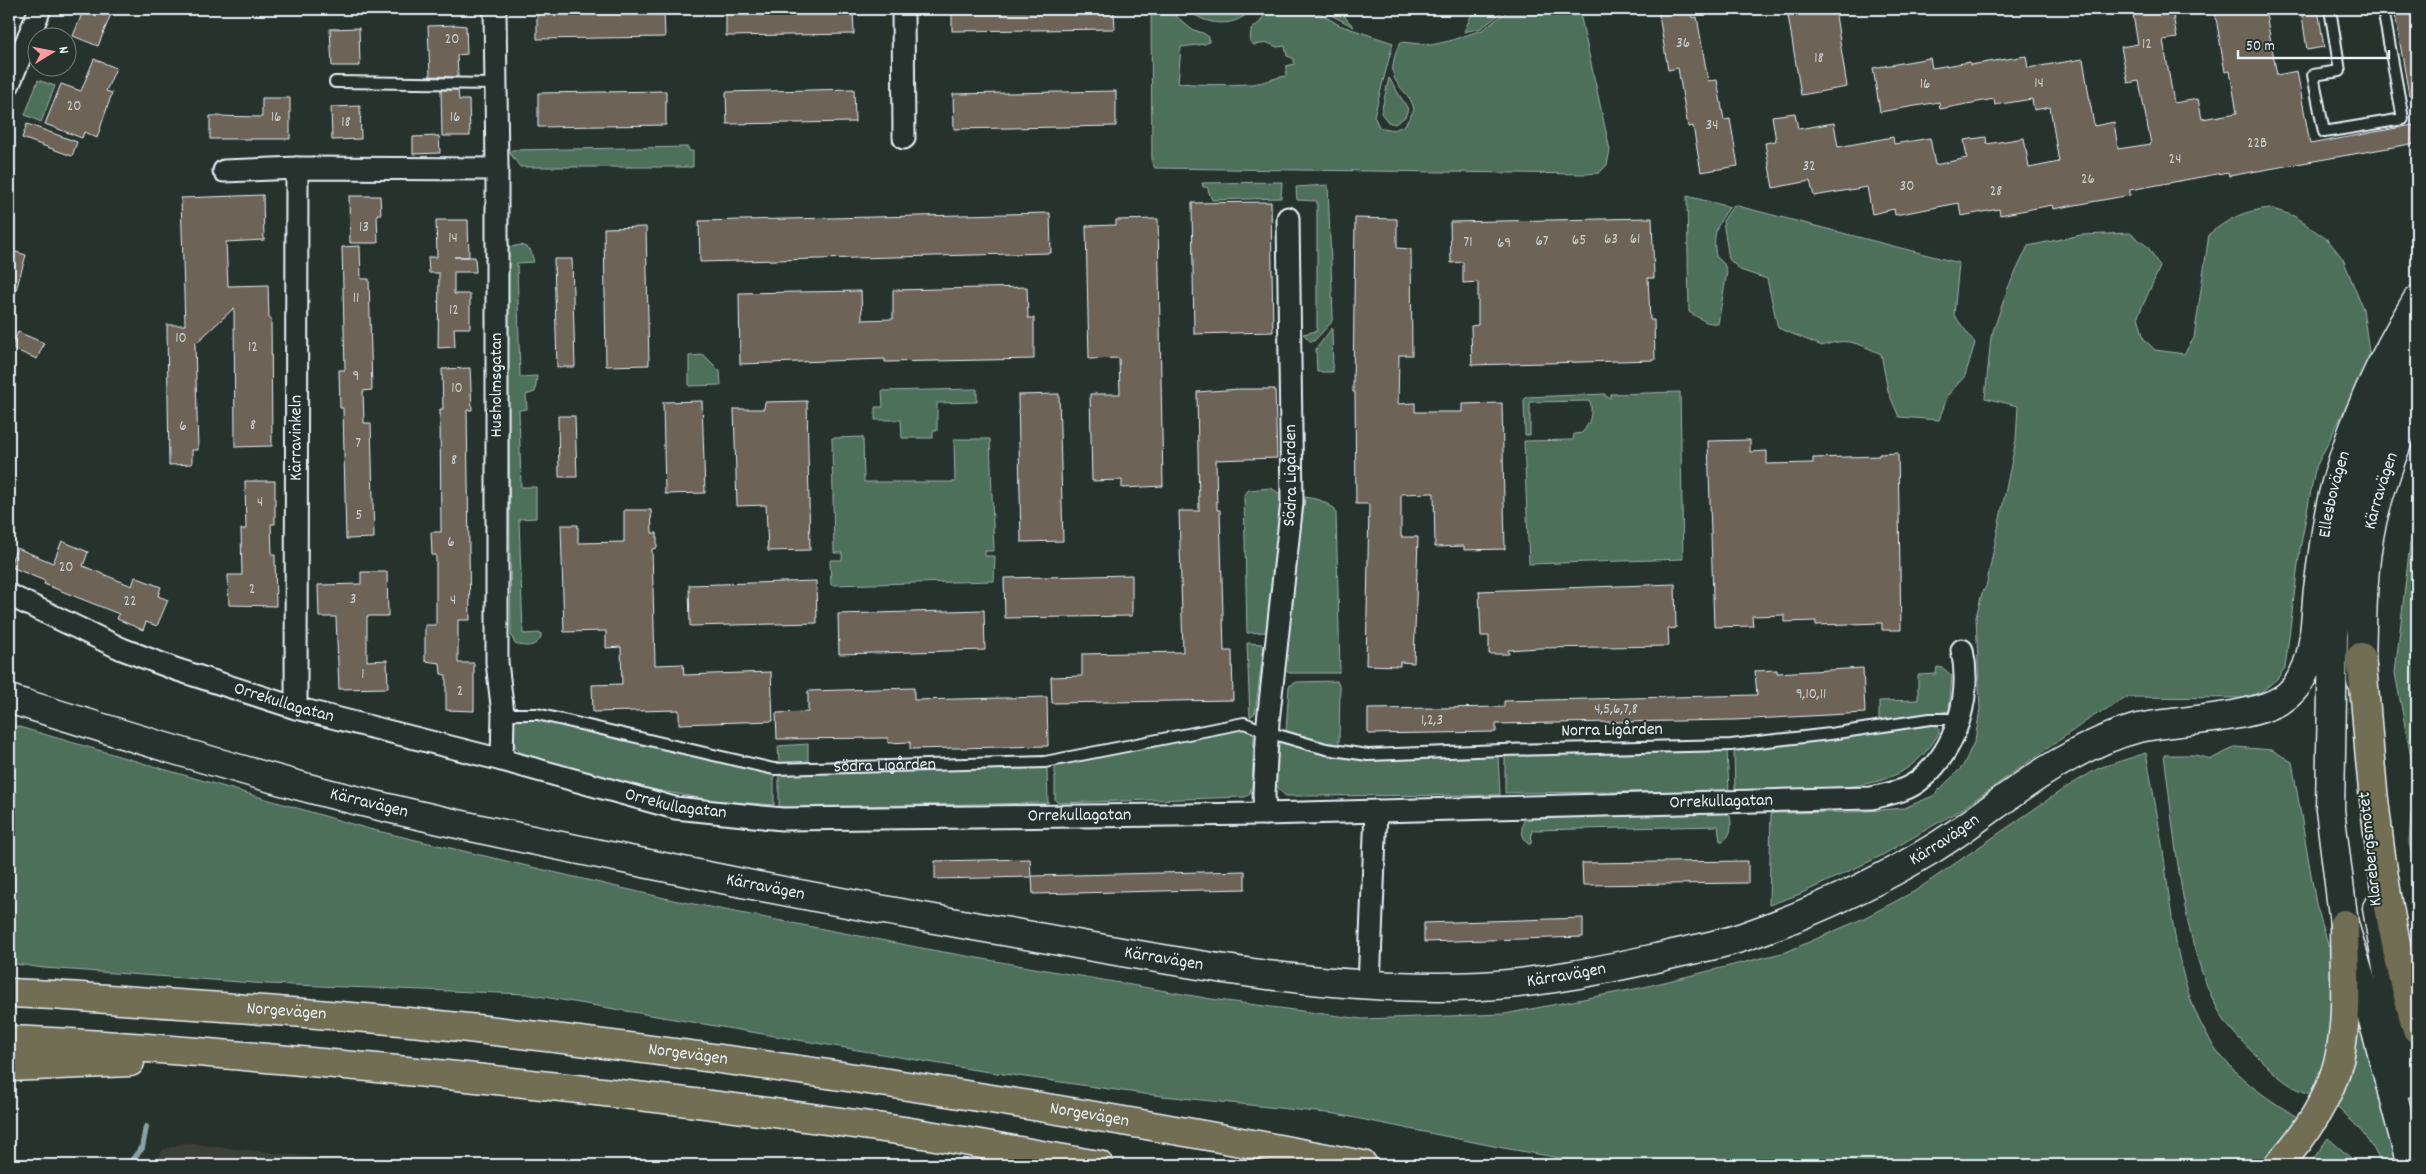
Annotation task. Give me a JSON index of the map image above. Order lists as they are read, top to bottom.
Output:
{
  "streets": {
    "highway": ["Norgevägen"],
    "street": [
      "Husholmsgatan",
      "Kärravinkeln",
      "Södra Ligården",
      "Kärravägen",
      "Ellesbovägen",
      "Orrekullagatan",
      "Klarebergsmotet"
    ],
    "lane": ["Norra Ligården"]
  },
  "crossings": [
    ["Husholmsgatan", "Södra Ligården"],
    ["Husholmsgatan", "Orrekullagatan"],
    ["Kärravinkeln", "Orrekullagatan"],
    ["Södra Ligården", "Orrekullagatan"],
    ["Södra Ligården", "Norra Ligården"],
    ["Kärravägen", "Ellesbovägen"],
    ["Kärravägen", "Klarebergsmotet"],
    ["Orrekullagatan", "Norra Ligården"]
  ],
  "house_numbers": [
    "20",
    "36",
    "12",
    "18",
    "14",
    "16",
    "20",
    "16",
    "16",
    "18",
    "34",
    "22B",
    "24",
    "32",
    "26",
    "30",
    "28",
    "13",
    "14",
    "63",
    "61",
    "65",
    "67",
    "71",
    "69",
    "11",
    "12",
    "10",
    "12",
    "9",
    "10",
    "8",
    "6",
    "7",
    "8",
    "4",
    "5",
    "6",
    "20",
    "2",
    "3",
    "4",
    "22",
    "1",
    "2",
    "9,10,11",
    "4,5,6,7,8",
    "1,2,3"
  ],
  "scale_bar": "50 m",
  "north": "right"
}
